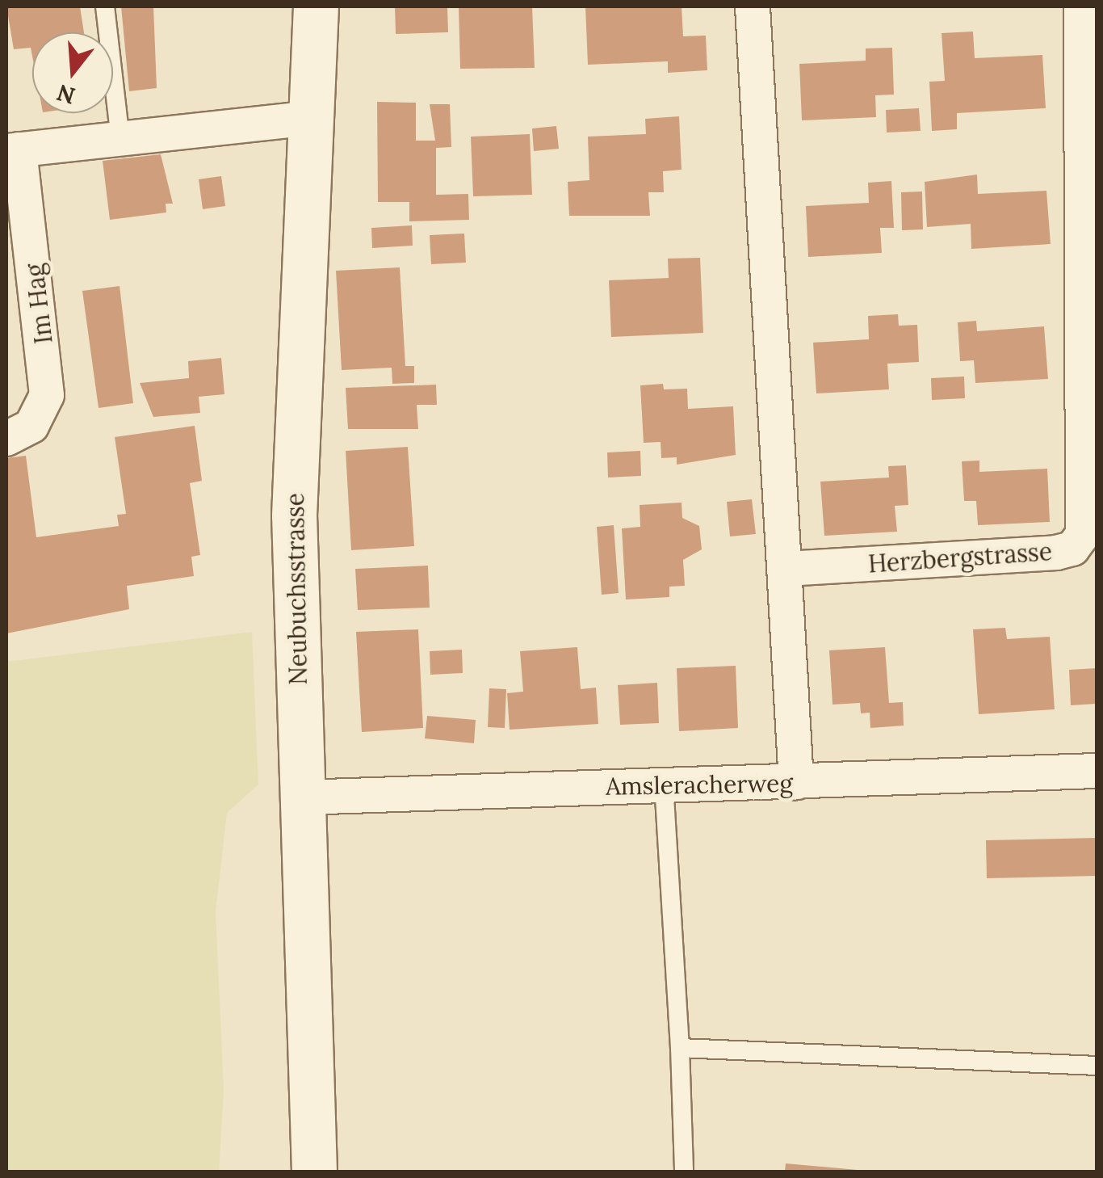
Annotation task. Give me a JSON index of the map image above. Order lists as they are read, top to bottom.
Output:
{
  "streets": {
    "street": [
      "Im Hag",
      "Herzbergstrasse",
      "Neubuchsstrasse",
      "Amsleracherweg"
    ]
  },
  "crossings": [
    ["Im Hag", "Neubuchsstrasse"],
    ["Neubuchsstrasse", "Amsleracherweg"]
  ],
  "north": "bottom"
}
